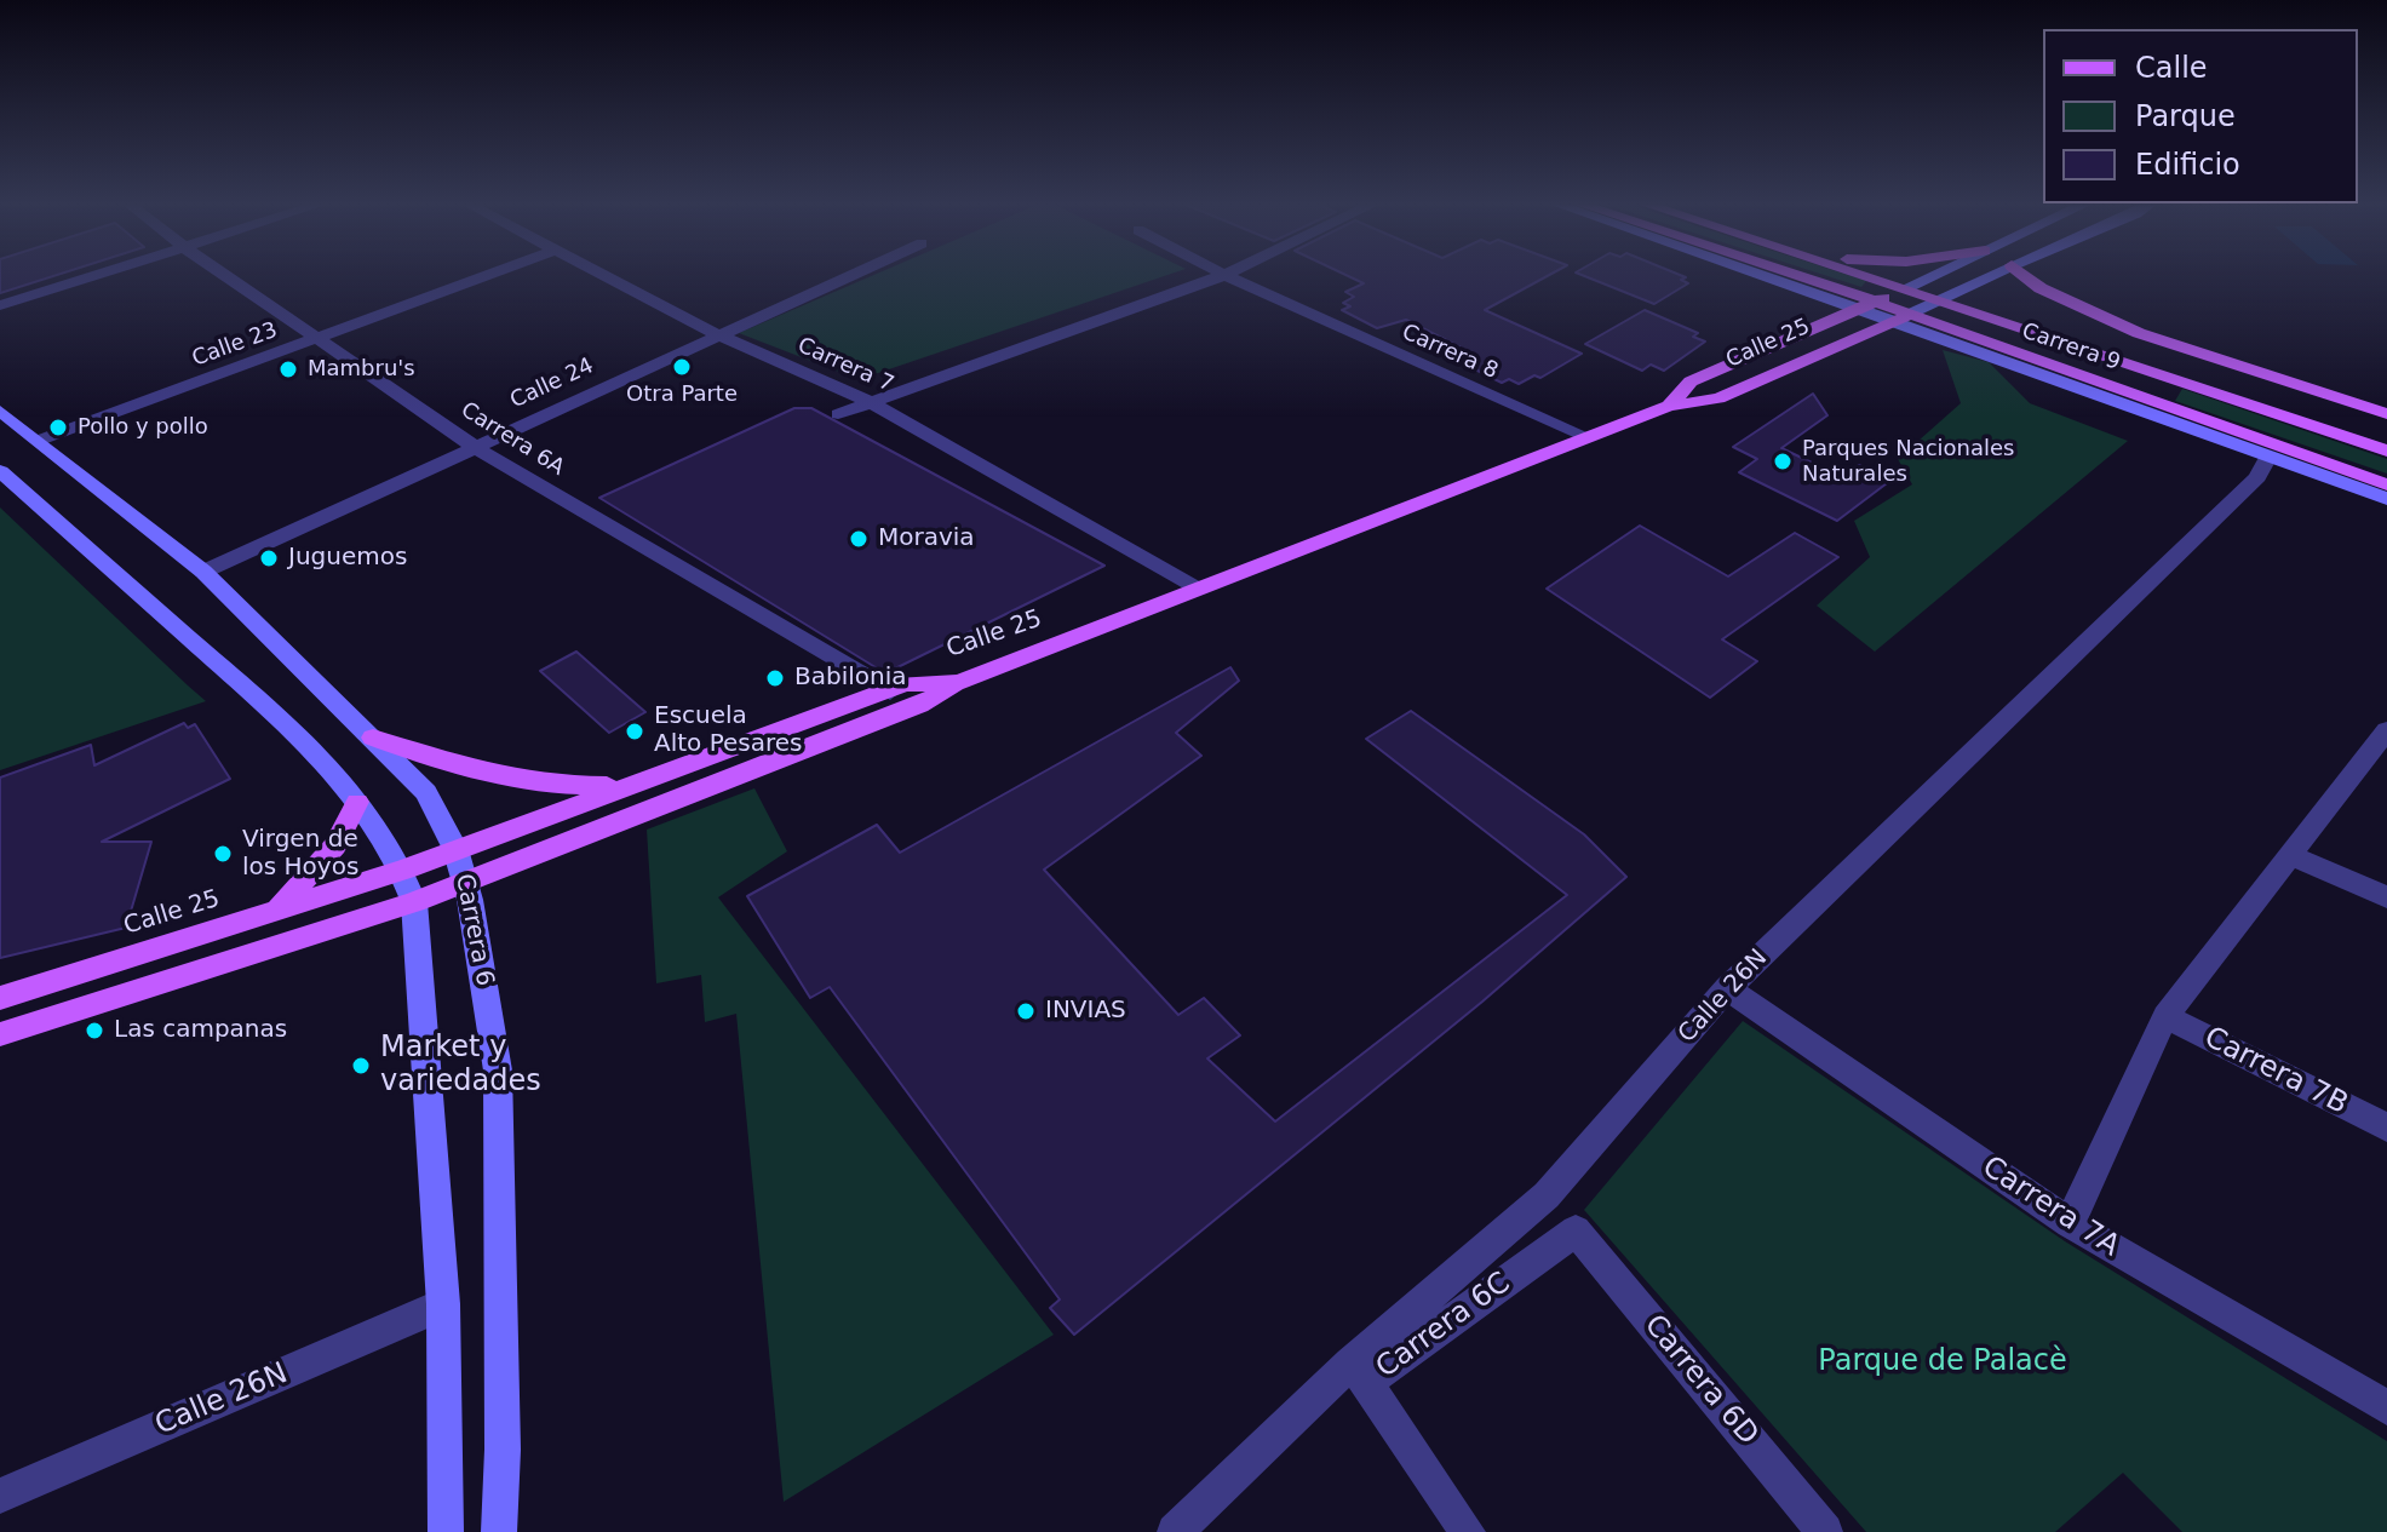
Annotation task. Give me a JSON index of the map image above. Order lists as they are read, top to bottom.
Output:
{
  "streets": {
    "main road": ["Calle 25", "Carrera 9", "Carrera 6"],
    "street": [
      "Calle 23",
      "Carrera 8",
      "Carrera 7",
      "Calle 24",
      "Carrera 6A",
      "Calle 26N",
      "Carrera 7B",
      "Carrera 7A",
      "Carrera 6C",
      "Carrera 6D"
    ]
  },
  "crossings": [
    ["Calle 25", "Carrera 9"],
    ["Calle 25", "Carrera 8"],
    ["Calle 25", "Carrera 7"],
    ["Calle 25", "Carrera 6A"],
    ["Calle 25", "Carrera 6"],
    ["Calle 23", "Carrera 6A"],
    ["Calle 23", "Carrera 6"],
    ["Carrera 7", "Calle 24"],
    ["Calle 24", "Carrera 6A"],
    ["Calle 24", "Carrera 6"],
    ["Calle 26N", "Carrera 7A"],
    ["Carrera 6C", "Carrera 6D"]
  ],
  "parks": ["Parque de Palacè"],
  "places": [
    "Otra Parte",
    "Mambru's",
    "Pollo y pollo",
    "Parques Nacionales Naturales",
    "Moravia",
    "Juguemos",
    "Babilonia",
    "Escuela Alto Pesares",
    "Virgen de los Hoyos",
    "INVIAS",
    "Las campanas",
    "Market y variedades"
  ],
  "legend": ["Calle", "Parque", "Edificio"]
}
